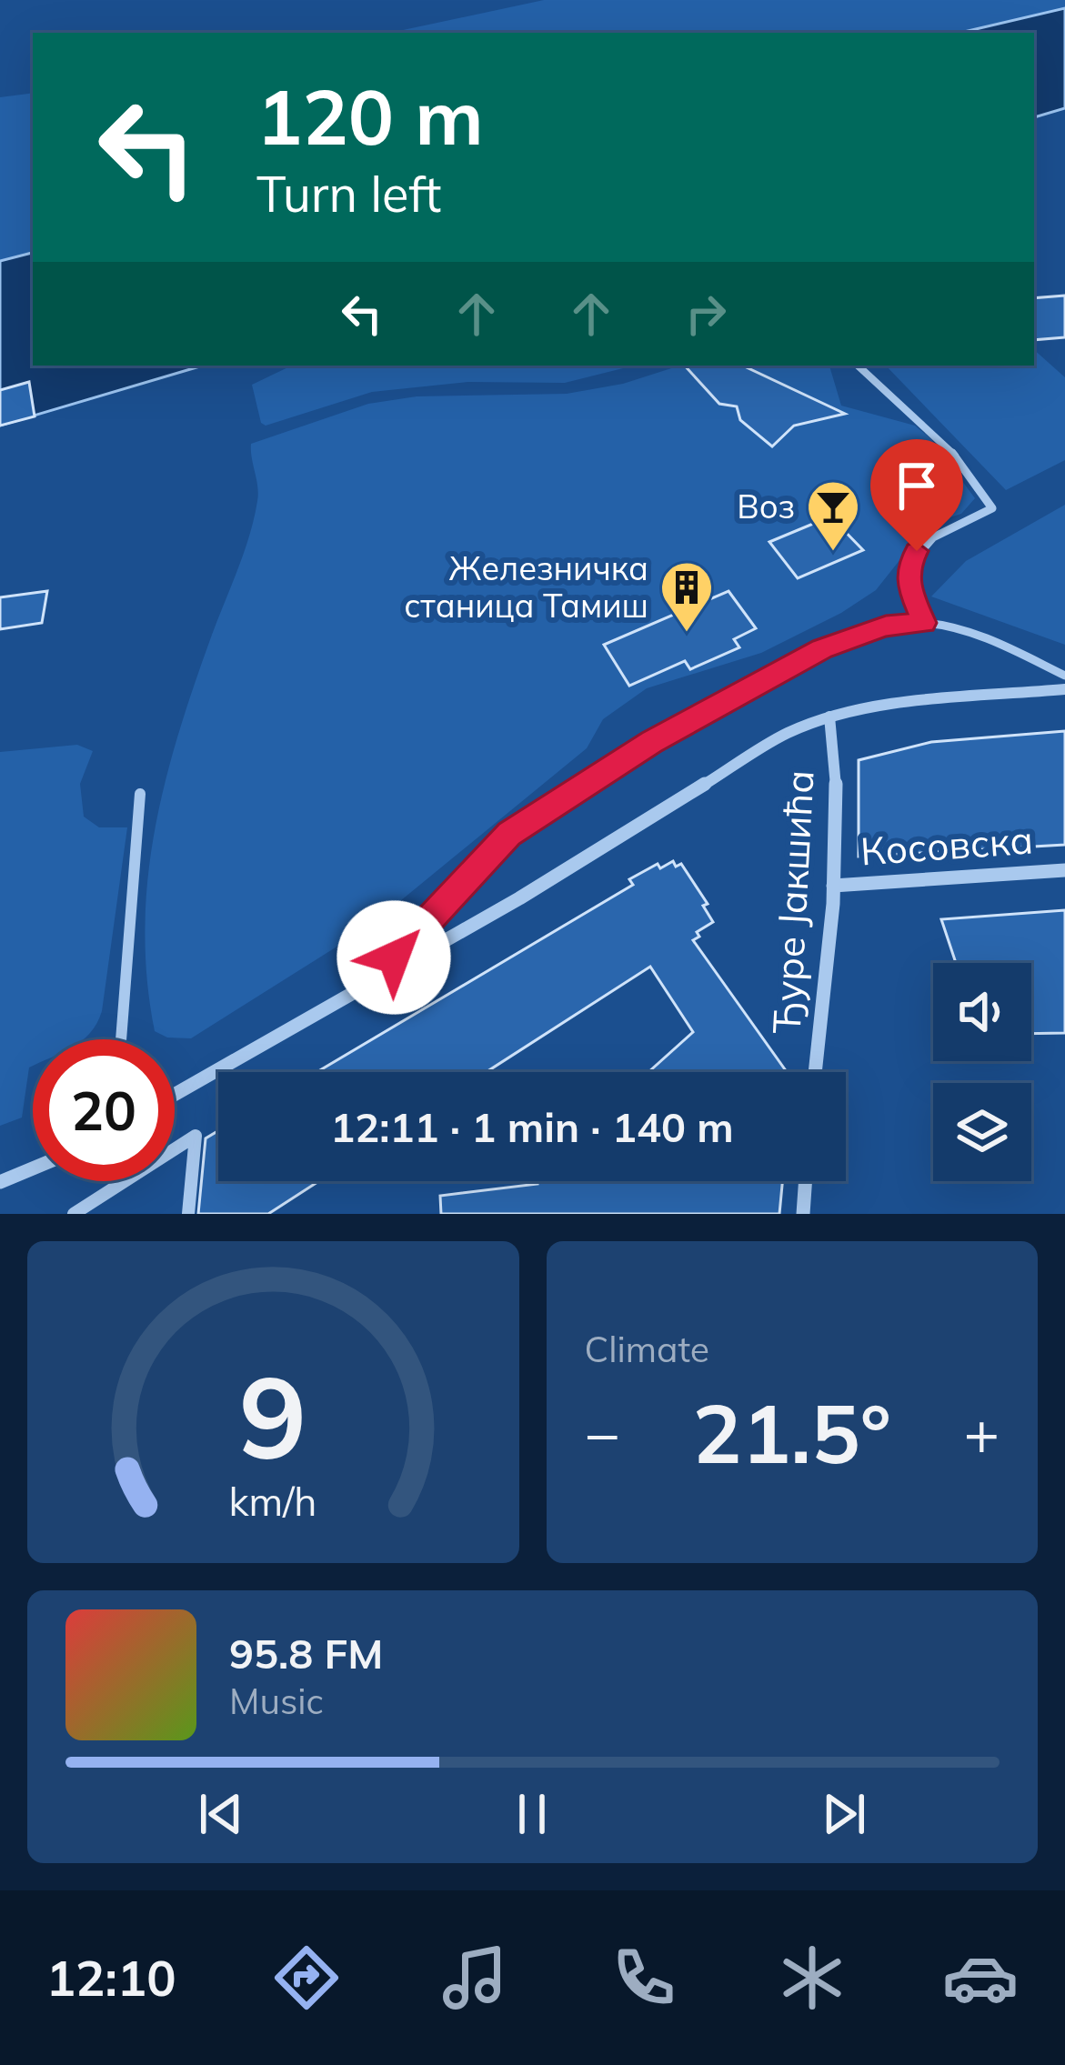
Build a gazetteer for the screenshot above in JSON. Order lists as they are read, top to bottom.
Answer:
{
  "streets": {
    "street": ["Косовска", "Ђуре Јакшића"]
  },
  "crossings": [
    ["Косовска", "Ђуре Јакшића"]
  ],
  "places": {
    "bar": ["Воз"],
    "building": ["Железничка станица Тамиш"]
  },
  "page": {
    "turn": ["120 m", "Turn left"],
    "limit": "20",
    "trip": "12:11 · 1 min · 140 m",
    "tile": "Climate",
    "heat": ["−", "21.5°", "+"],
    "song": ["95.8 FM", "Music"],
    "tabs": "12:10",
    "gauge": ["9", "km/h"]
  }
}
